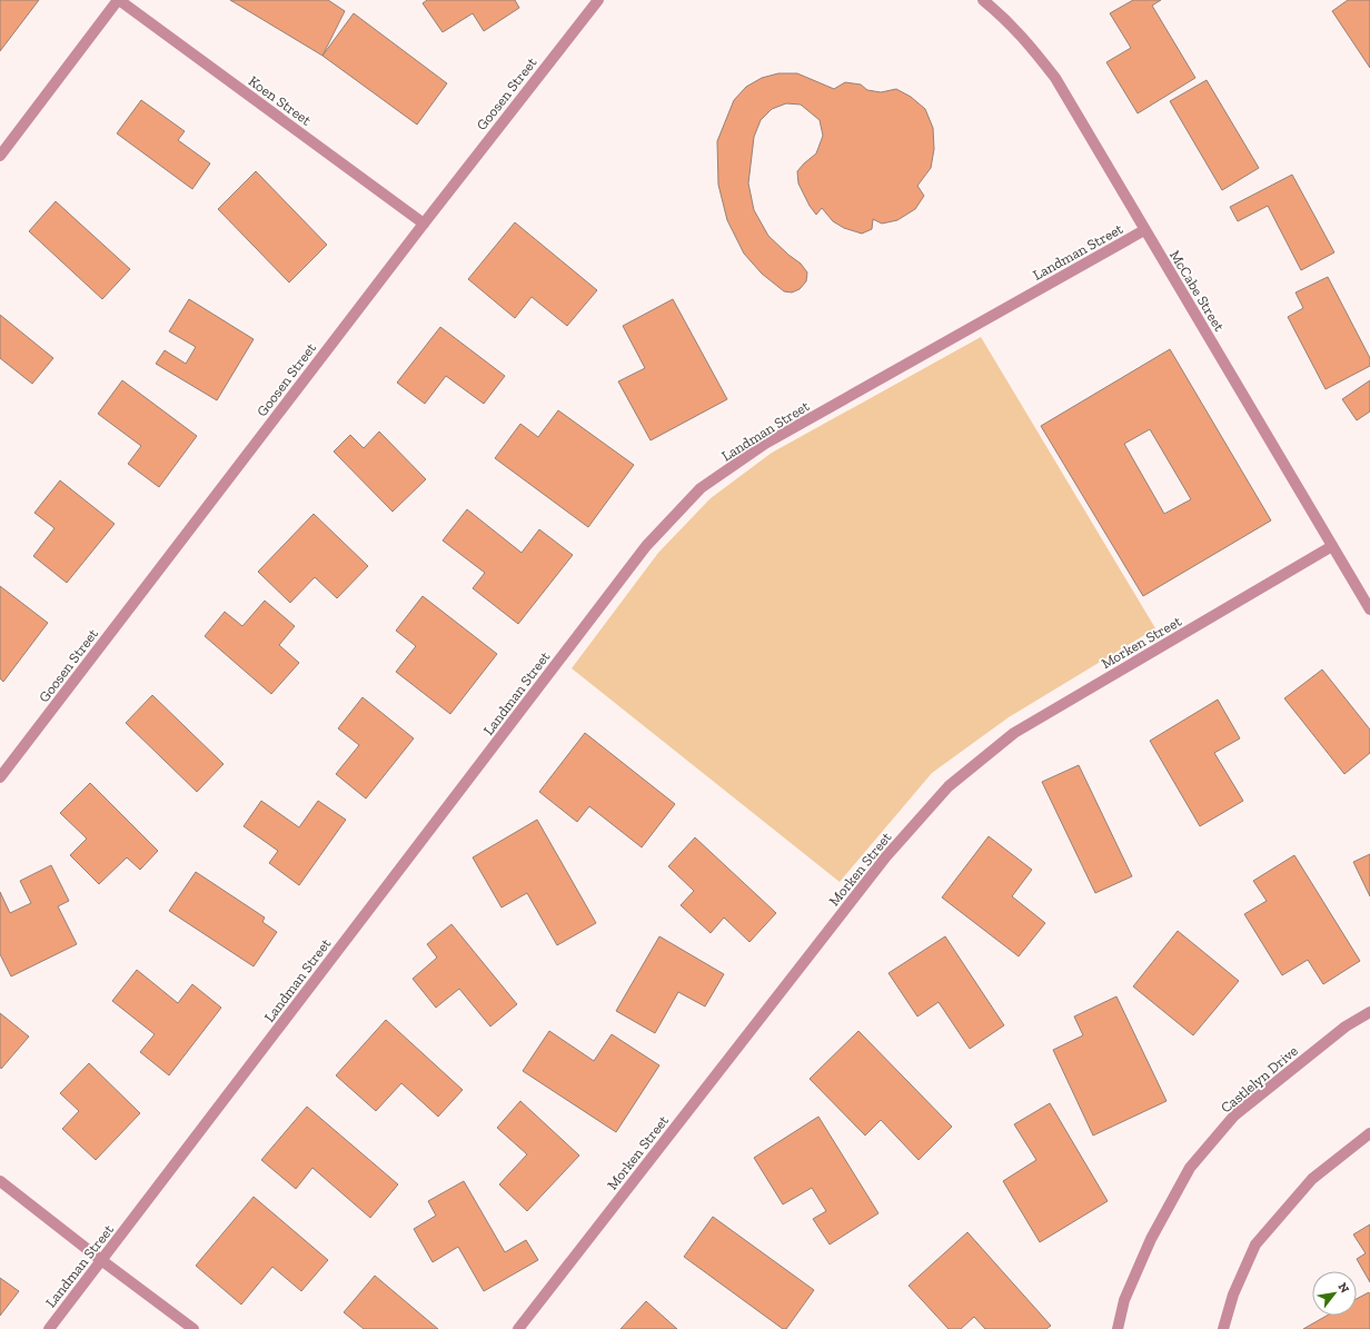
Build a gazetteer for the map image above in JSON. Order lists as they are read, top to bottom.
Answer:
{
  "streets": {
    "street": [
      "Goosen Street",
      "Koen Street",
      "Landman Street",
      "McCabe Street",
      "Morken Street",
      "Castlelyn Drive"
    ]
  },
  "crossings": [
    ["Goosen Street", "Koen Street"],
    ["Landman Street", "McCabe Street"],
    ["McCabe Street", "Morken Street"]
  ],
  "north": "top right"
}
